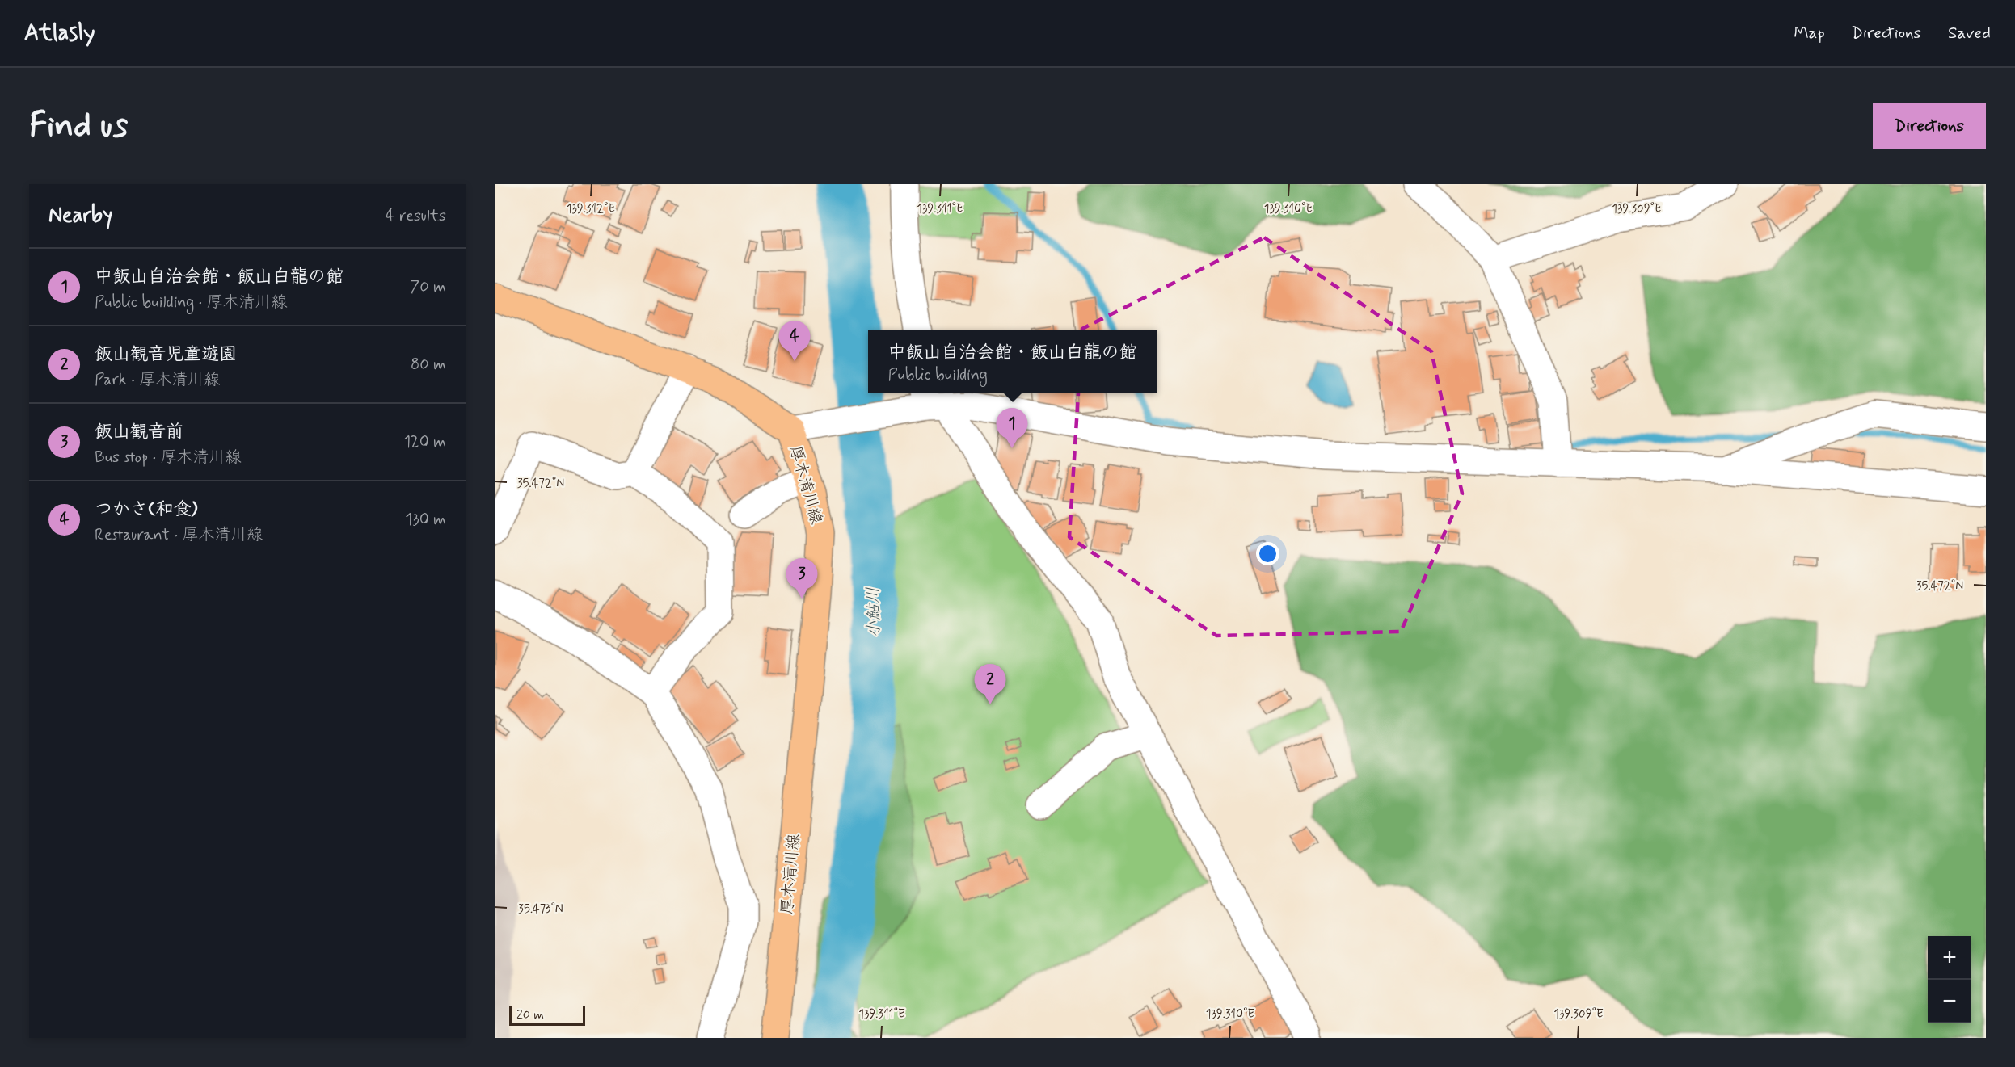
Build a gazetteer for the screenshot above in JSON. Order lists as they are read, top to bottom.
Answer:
{
  "streets": {
    "main road": ["厚木清川線"]
  },
  "water": ["小鮎川"],
  "scale_bar": "20 m",
  "page": {
    "header": "Atlasly",
    "nav": ["Map", "Directions", "Saved"],
    "buttons": "Directions",
    "title": "Find us",
    "heading": ["Nearby", "4 results"],
    "list": [
      {
        "mark": "1",
        "name": "中飯山自治会館・飯山白龍の館",
        "note": "Public building · 厚木清川線",
        "value": "70 m"
      },
      {
        "mark": "2",
        "name": "飯山観音児童遊園",
        "note": "Park · 厚木清川線",
        "value": "80 m"
      },
      {
        "mark": "3",
        "name": "飯山観音前",
        "note": "Bus stop · 厚木清川線",
        "value": "120 m"
      },
      {
        "mark": "4",
        "name": "つかさ(和食)",
        "note": "Restaurant · 厚木清川線",
        "value": "130 m"
      }
    ],
    "pins": [
      "4",
      "1",
      "3",
      "2"
    ],
    "popup": ["中飯山自治会館・飯山白龍の館", "Public building"],
    "map_buttons": ["+", "−"],
    "scale": "20 m"
  },
  "coordinates": [
    "139.312°E",
    "139.311°E",
    "139.310°E",
    "139.309°E",
    "35.472°N",
    "35.473°N"
  ]
}
